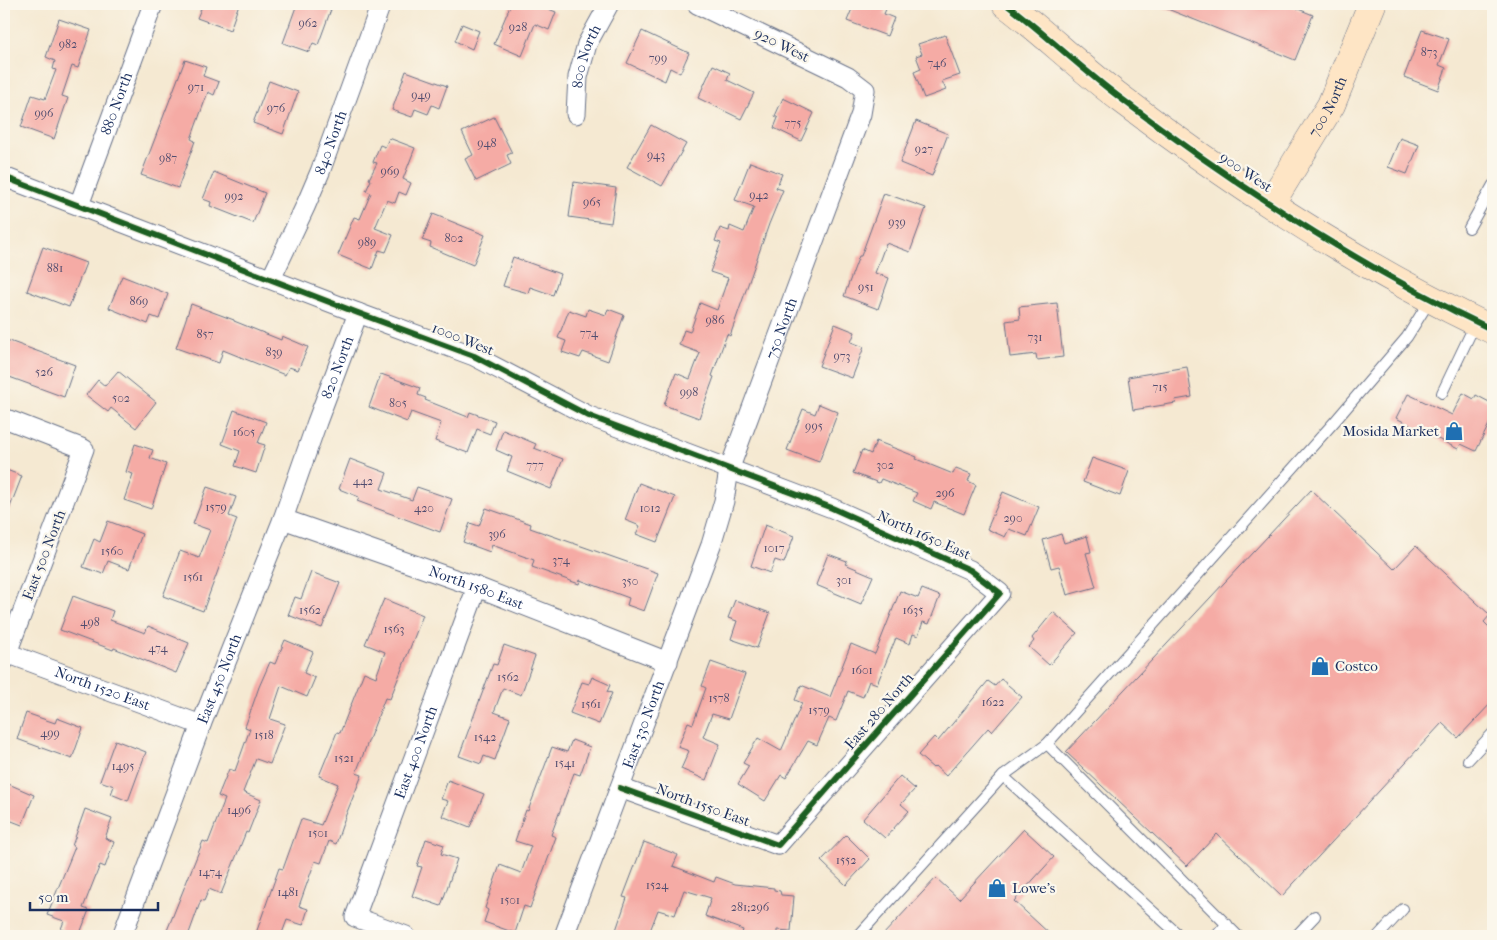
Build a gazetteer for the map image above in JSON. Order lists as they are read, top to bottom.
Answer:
{
  "streets": {
    "street": [
      "920 West",
      "800 North",
      "880 North",
      "700 North",
      "840 North",
      "900 West",
      "750 North",
      "1000 West",
      "820 North",
      "North 1650 East",
      "East 500 North",
      "North 1580 East",
      "East 450 North",
      "North 1520 East",
      "East 280 North",
      "East 330 North",
      "East 400 North",
      "North 1550 East"
    ]
  },
  "crossings": [
    ["920 West", "750 North"],
    ["880 North", "1000 West"],
    ["700 North", "900 West"],
    ["840 North", "1000 West"],
    ["750 North", "1000 West"],
    ["750 North", "East 330 North"],
    ["1000 West", "820 North"],
    ["1000 West", "North 1650 East"],
    ["820 North", "East 450 North"],
    ["North 1650 East", "East 280 North"],
    ["East 500 North", "North 1520 East"],
    ["North 1580 East", "East 450 North"],
    ["North 1580 East", "East 330 North"],
    ["North 1580 East", "East 400 North"],
    ["East 450 North", "North 1520 East"],
    ["East 280 North", "North 1550 East"],
    ["East 330 North", "North 1550 East"]
  ],
  "places": {
    "shop": ["Mosida Market", "Costco", "Lowe's"]
  },
  "house_numbers": [
    "962",
    "928",
    "982",
    "873",
    "799",
    "746",
    "971",
    "949",
    "976",
    "996",
    "775",
    "948",
    "927",
    "943",
    "987",
    "969",
    "942",
    "992",
    "965",
    "939",
    "802",
    "989",
    "881",
    "951",
    "869",
    "986",
    "774",
    "857",
    "731",
    "839",
    "973",
    "526",
    "715",
    "998",
    "502",
    "805",
    "995",
    "1605",
    "777",
    "302",
    "442",
    "296",
    "1579",
    "420",
    "1012",
    "290",
    "396",
    "1017",
    "1560",
    "374",
    "1561",
    "301",
    "350",
    "1562",
    "1635",
    "498",
    "1563",
    "474",
    "1601",
    "1562",
    "1578",
    "1622",
    "1561",
    "1579",
    "499",
    "1518",
    "1542",
    "1521",
    "1541",
    "1495",
    "1496",
    "1501",
    "1552",
    "1474",
    "1524",
    "1481",
    "1501",
    "281;296"
  ],
  "scale_bar": "50 m"
}
